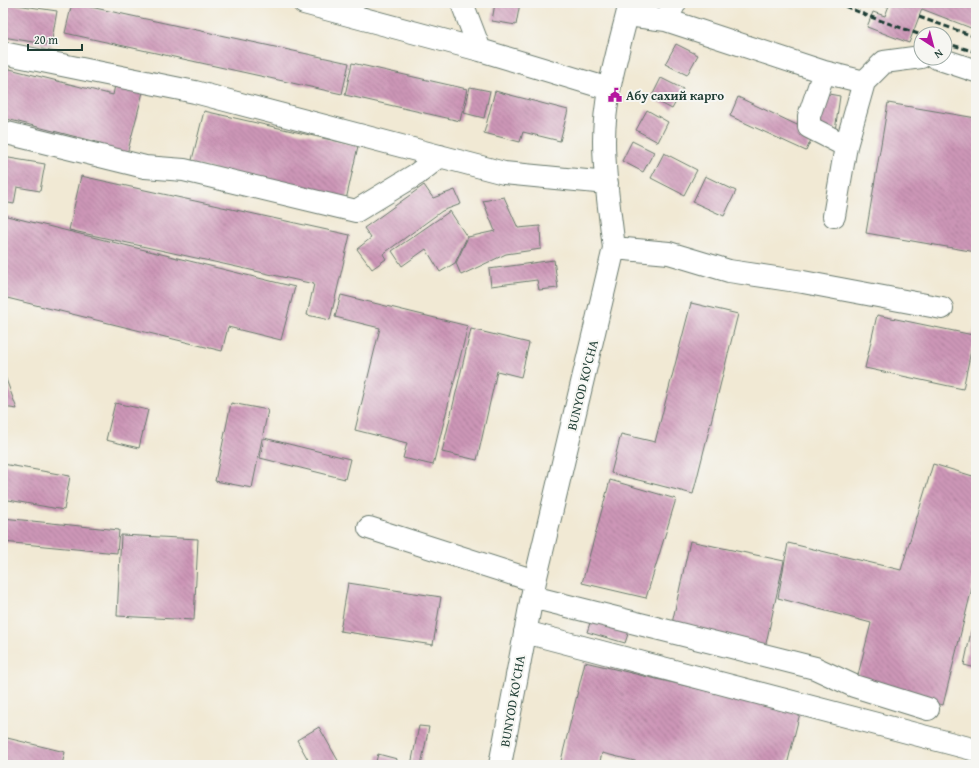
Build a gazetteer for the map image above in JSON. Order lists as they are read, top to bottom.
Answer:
{
  "streets": {
    "street": ["BUNYOD KO'CHA"]
  },
  "places": {
    "public building": ["Абу сахий карго"]
  },
  "scale_bar": "20 m",
  "north": "bottom right"
}
